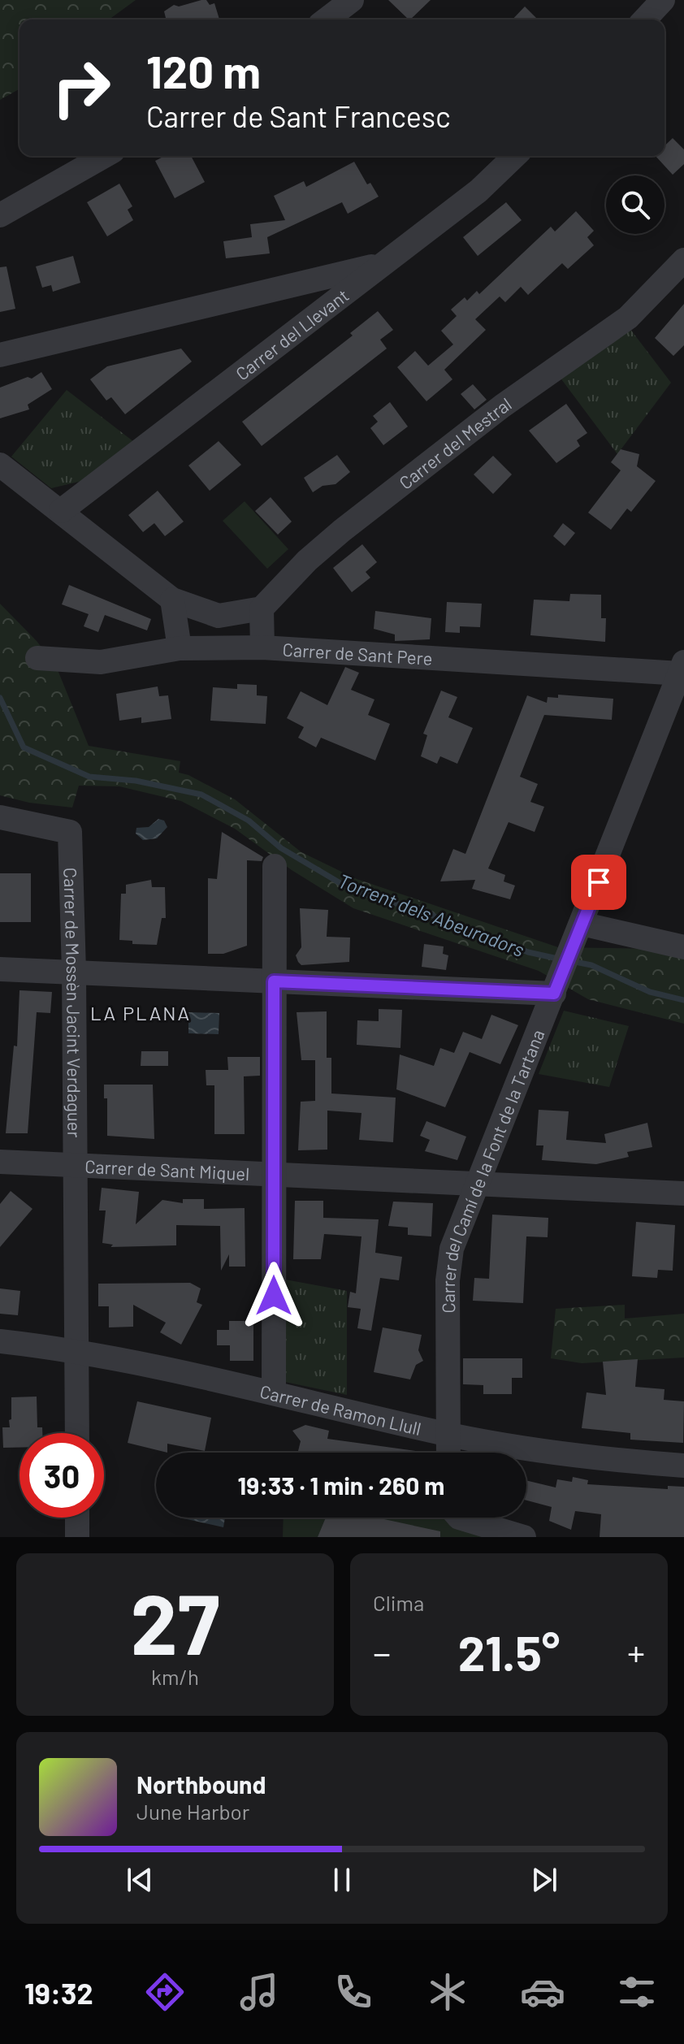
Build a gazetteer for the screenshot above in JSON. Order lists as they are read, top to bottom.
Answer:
{
  "streets": {
    "street": [
      "Carrer del Llevant",
      "Carrer del Mestral",
      "Carrer de Sant Pere",
      "Carrer de Mossèn Jacint Verdaguer",
      "Carrer de Sant Miquel",
      "Carrer del Camí de la Font de la Tartana",
      "Carrer de Ramon Llull"
    ]
  },
  "crossings": [
    ["Carrer de Sant Pere", "Carrer del Camí de la Font de la Tartana"],
    ["Carrer de Mossèn Jacint Verdaguer", "Carrer de Sant Miquel"],
    ["Carrer de Mossèn Jacint Verdaguer", "Carrer de Ramon Llull"],
    ["Carrer de Sant Miquel", "Carrer del Camí de la Font de la Tartana"],
    ["Carrer del Camí de la Font de la Tartana", "Carrer de Ramon Llull"]
  ],
  "districts": ["LA PLANA"],
  "water": ["Torrent dels Abeuradors"],
  "page": {
    "turn": ["120 m", "Carrer de Sant Francesc"],
    "limit": "30",
    "trip": "19:33 · 1 min · 260 m",
    "tile": [
      ["27", "km/h"],
      "Clima"
    ],
    "heat": ["−", "21.5°", "+"],
    "song": ["Northbound", "June Harbor"],
    "tabs": "19:32"
  }
}
